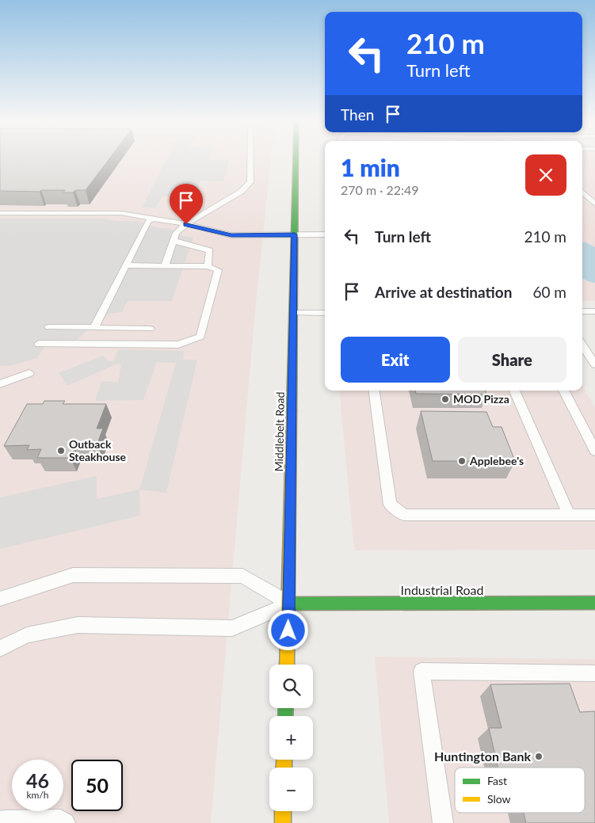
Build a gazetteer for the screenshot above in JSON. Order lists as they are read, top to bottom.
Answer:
{
  "streets": {
    "main road": ["Middlebelt Road", "Industrial Road"]
  },
  "crossings": [
    ["Middlebelt Road", "Industrial Road"]
  ],
  "places": [
    "MOD Pizza",
    "Outback Steakhouse",
    "Applebee's",
    "Huntington Bank"
  ],
  "legend": ["Fast", "Slow"],
  "page": {
    "turn": ["210 m", "Turn left"],
    "then": "Then",
    "heading": ["1 min", "270 m · 22:49"],
    "list": [
      {
        "name": "Turn left",
        "value": "210 m"
      },
      {
        "name": "Arrive at destination",
        "value": "60 m"
      }
    ],
    "buttons": ["Exit", "Share"],
    "map_buttons": ["+", "−"],
    "speed": "46 km/h",
    "limit": "50"
  }
}
